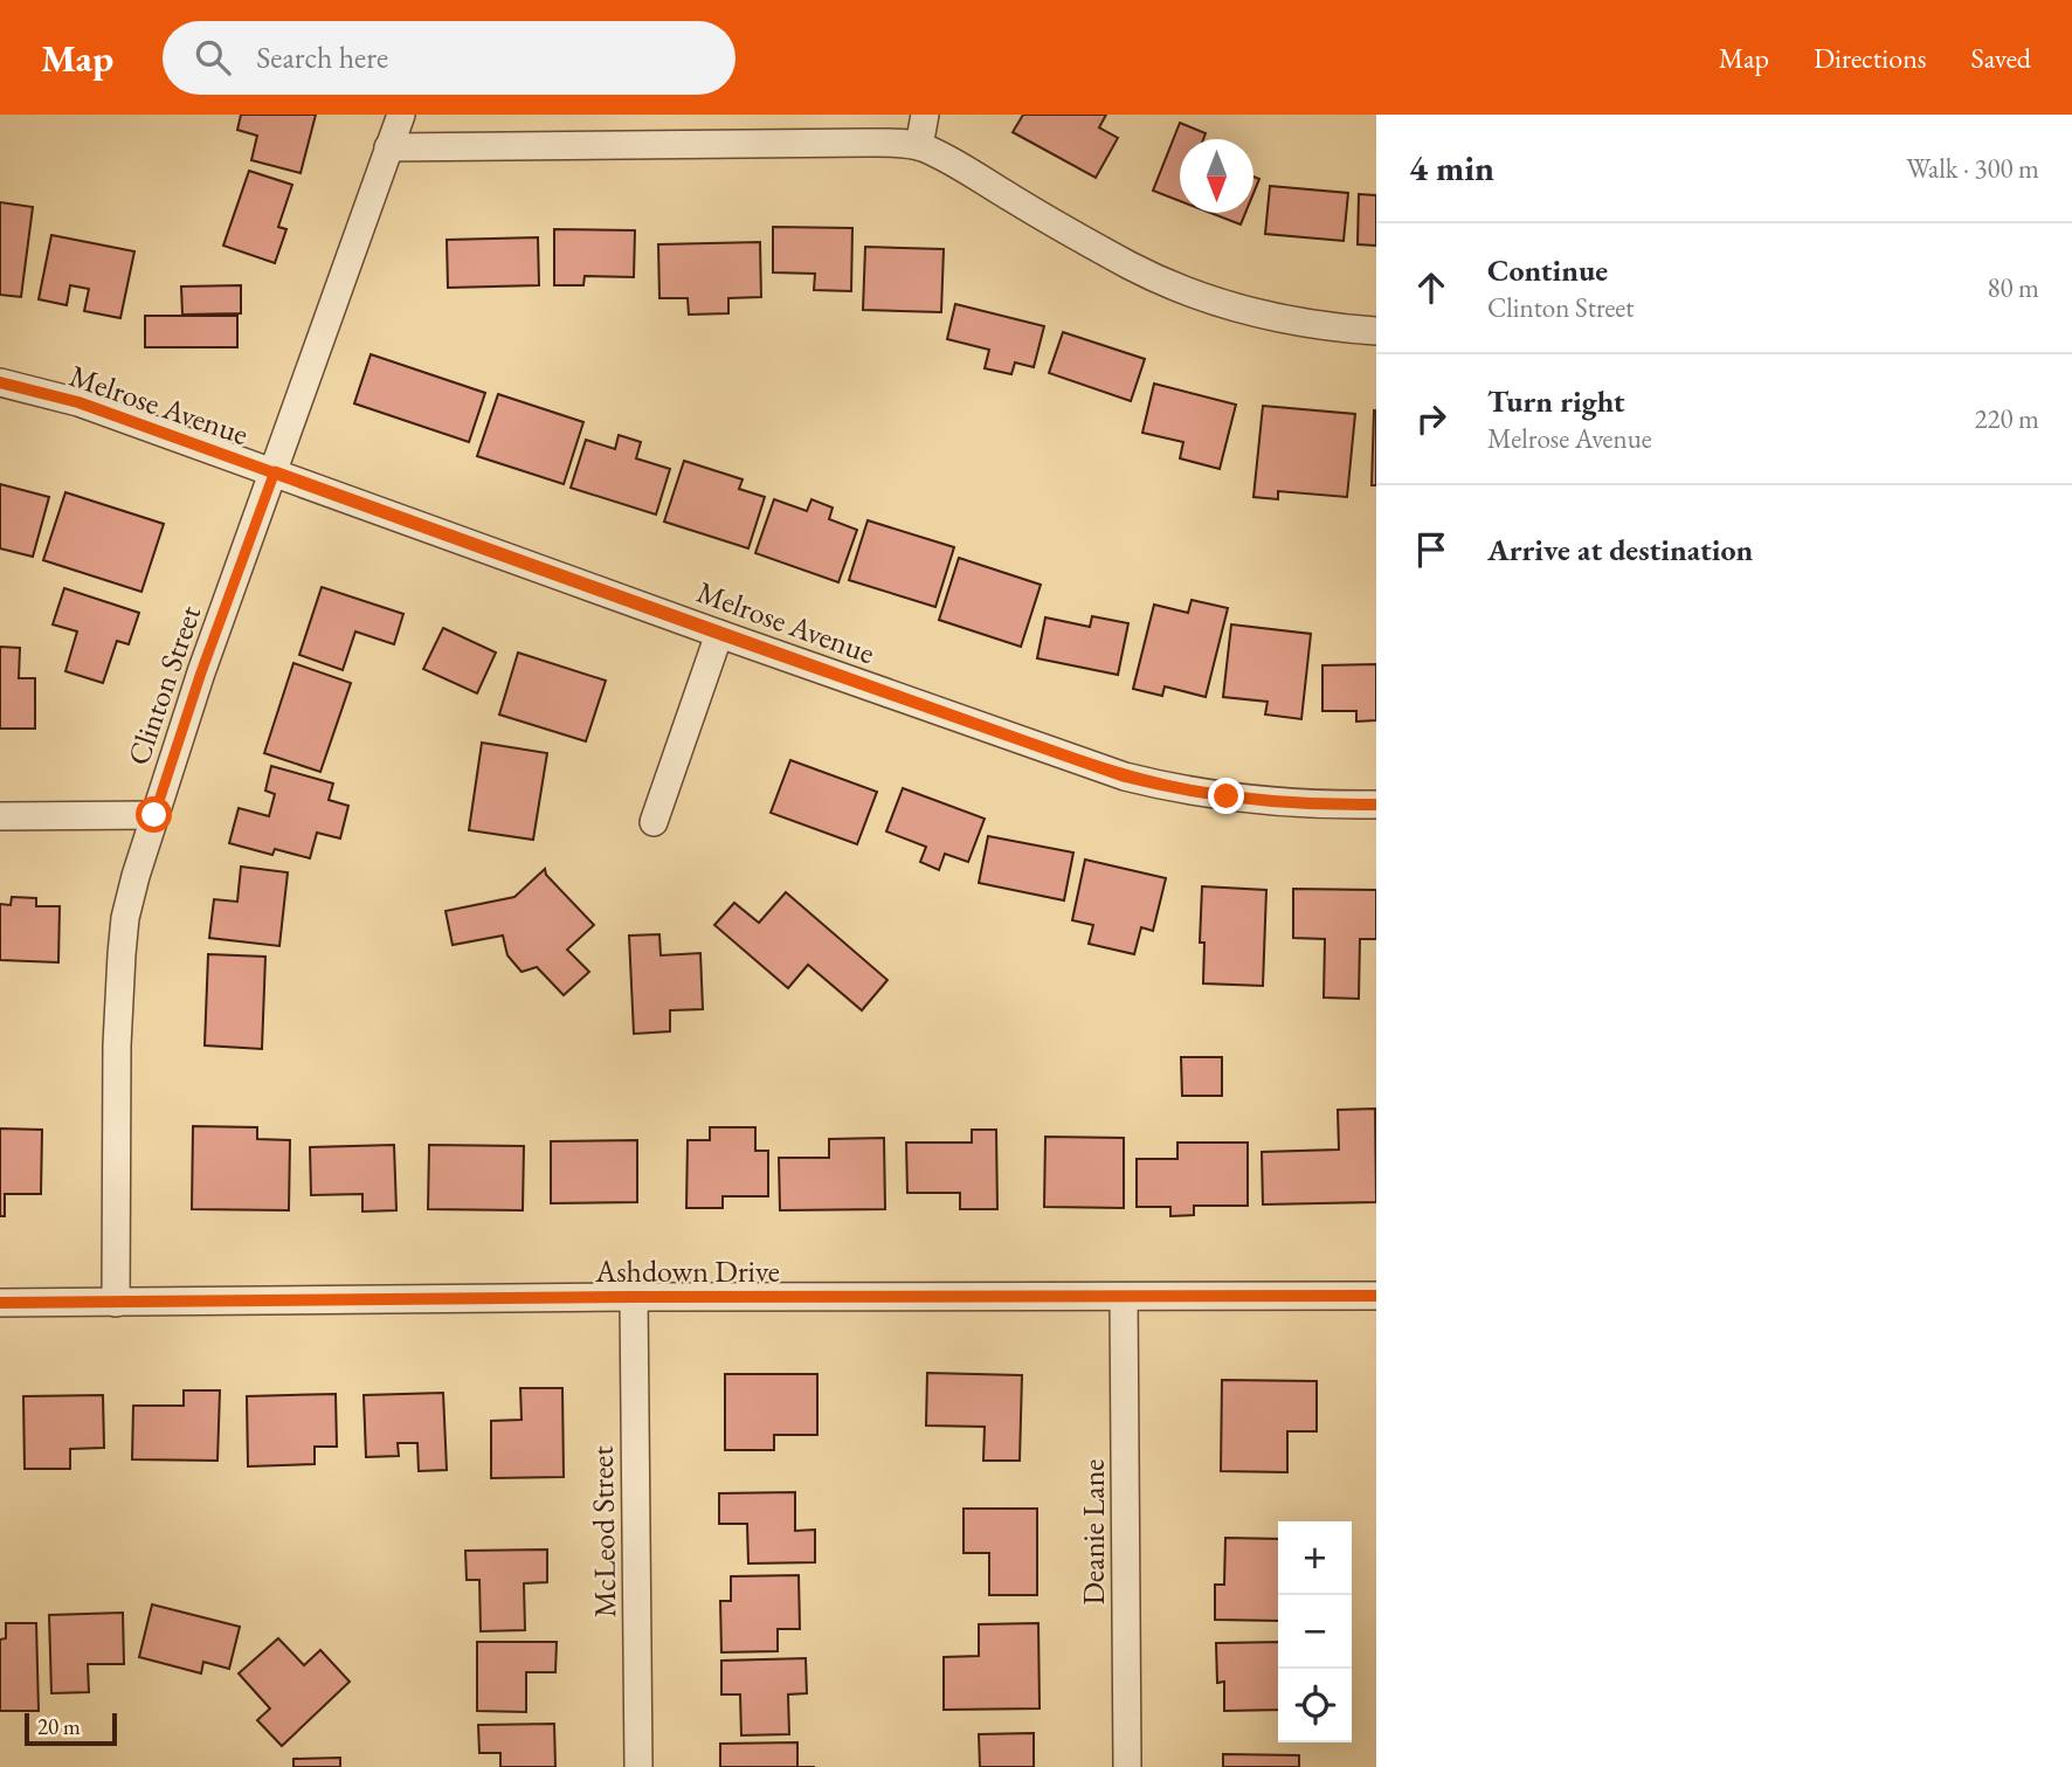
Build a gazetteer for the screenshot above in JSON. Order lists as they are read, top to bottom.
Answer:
{
  "streets": {
    "street": [
      "Melrose Avenue",
      "Clinton Street",
      "Ashdown Drive",
      "McLeod Street",
      "Deanie Lane"
    ]
  },
  "crossings": [
    ["Melrose Avenue", "Clinton Street"],
    ["Clinton Street", "Ashdown Drive"],
    ["Ashdown Drive", "McLeod Street"],
    ["Ashdown Drive", "Deanie Lane"]
  ],
  "scale_bar": "20 m",
  "north": "bottom",
  "page": {
    "header": "Map",
    "search": "Search here",
    "nav": ["Map", "Directions", "Saved"],
    "heading": ["4 min", "Walk · 300 m"],
    "list": [
      ["Continue", "Clinton Street", "80 m"],
      ["Turn right", "Melrose Avenue", "220 m"],
      "Arrive at destination"
    ],
    "map_buttons": ["+", "−"],
    "scale": "20 m"
  }
}
